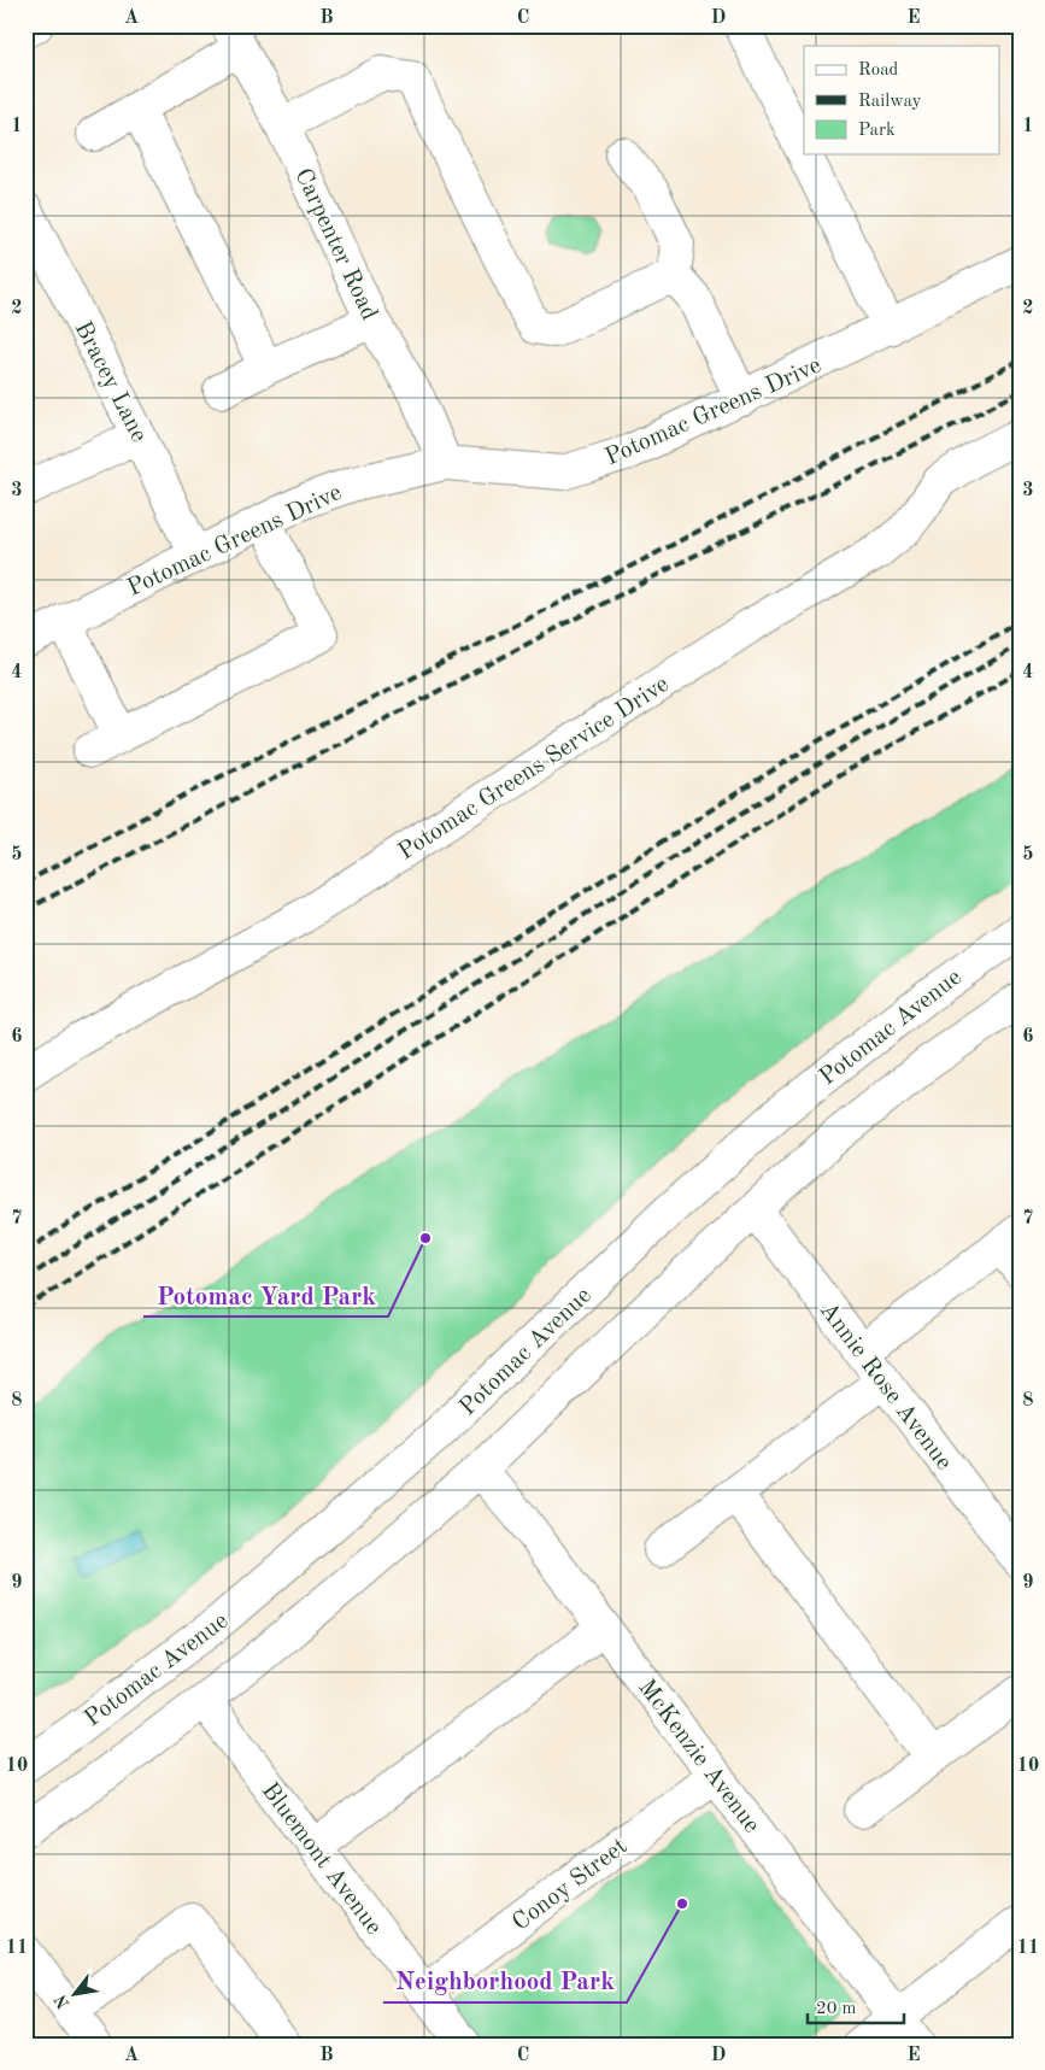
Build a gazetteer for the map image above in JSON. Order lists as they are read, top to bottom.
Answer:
{
  "streets": {
    "street": [
      "Carpenter Road",
      "Bracey Lane",
      "Potomac Greens Drive",
      "Potomac Greens Service Drive",
      "Potomac Avenue",
      "Annie Rose Avenue",
      "McKenzie Avenue",
      "Bluemont Avenue",
      "Conoy Street"
    ]
  },
  "crossings": [
    ["Carpenter Road", "Potomac Greens Drive"],
    ["Bracey Lane", "Potomac Greens Drive"],
    ["McKenzie Avenue", "Conoy Street"],
    ["Bluemont Avenue", "Conoy Street"]
  ],
  "places": ["Potomac Yard Park", "Neighborhood Park"],
  "legend": ["Road", "Railway", "Park"],
  "scale_bar": "20 m",
  "north": "bottom left",
  "grid": {
    "columns": [
      "A",
      "B",
      "C",
      "D",
      "E"
    ],
    "rows": [
      "1",
      "2",
      "3",
      "4",
      "5",
      "6",
      "7",
      "8",
      "9",
      "10",
      "11"
    ]
  }
}
